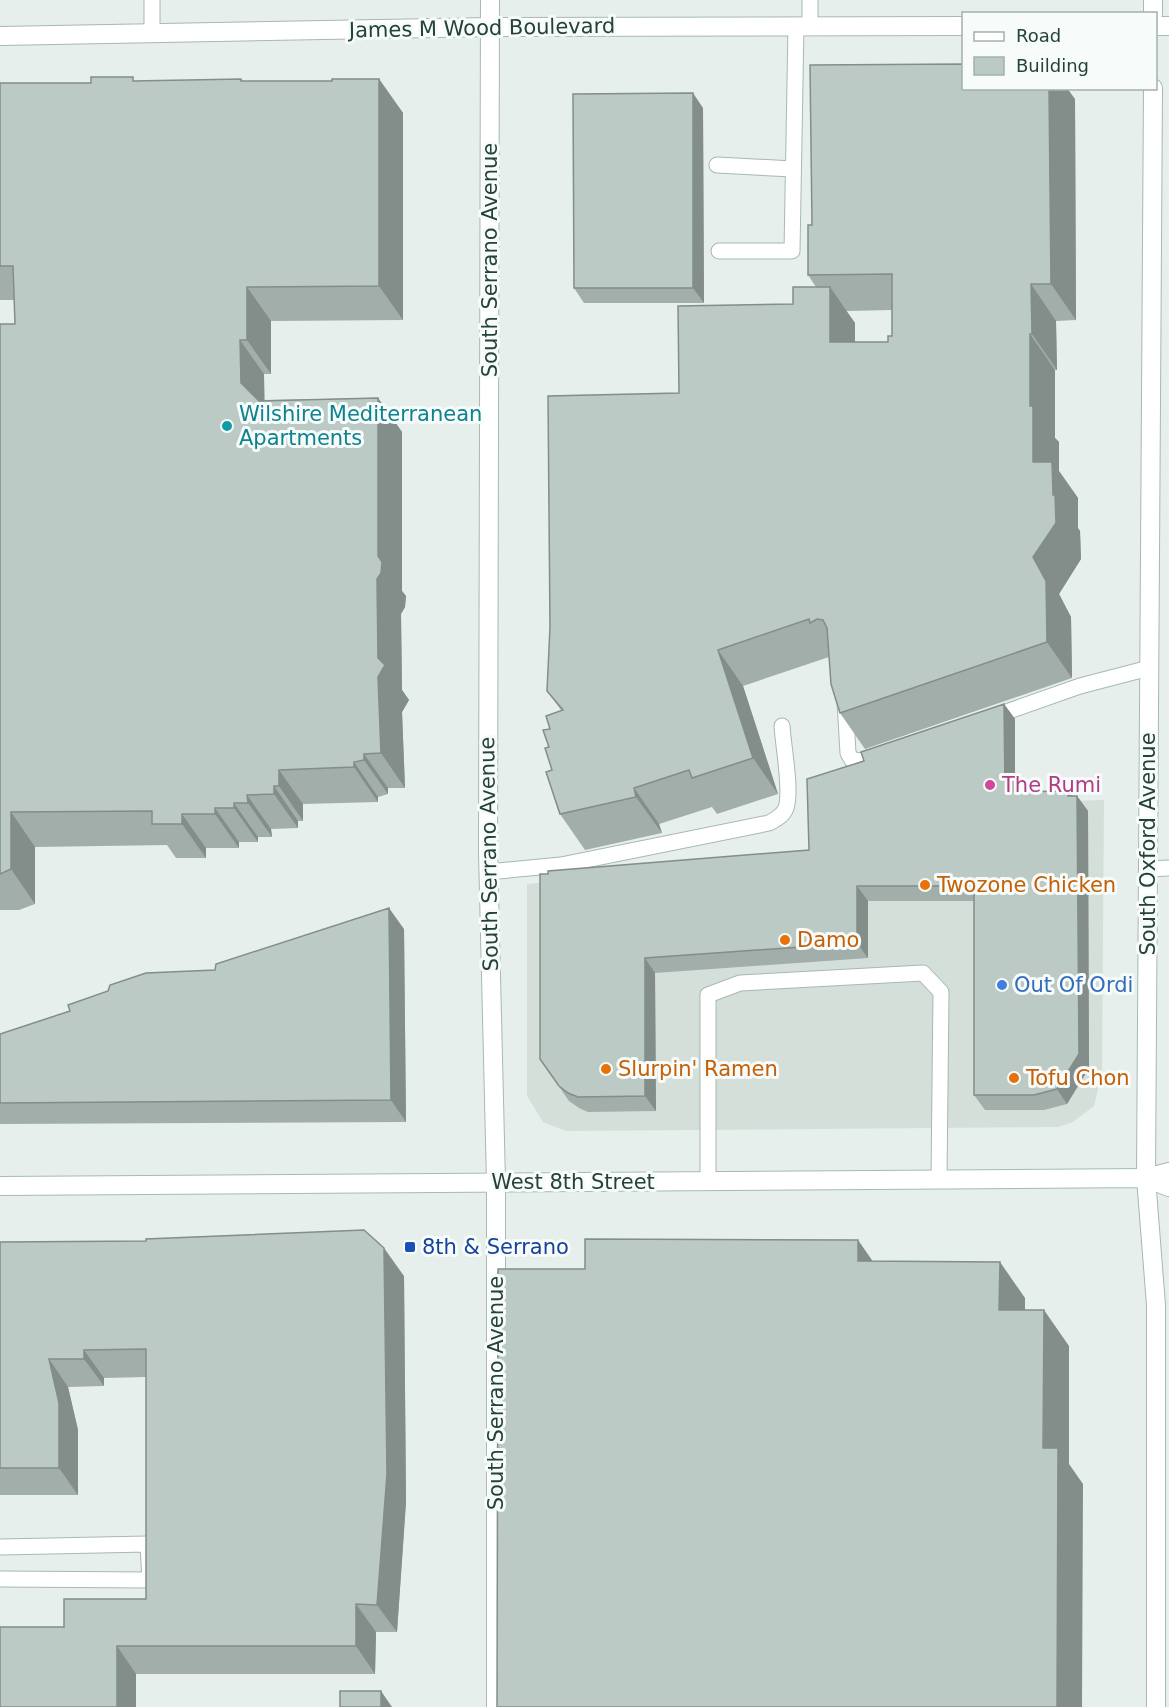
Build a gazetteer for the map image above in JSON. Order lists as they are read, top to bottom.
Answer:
{
  "streets": {
    "street": [
      "James M Wood Boulevard",
      "South Serrano Avenue",
      "South Oxford Avenue",
      "West 8th Street"
    ]
  },
  "crossings": [
    ["James M Wood Boulevard", "South Serrano Avenue"],
    ["South Serrano Avenue", "West 8th Street"],
    ["South Oxford Avenue", "West 8th Street"]
  ],
  "places": {
    "other": [
      "Wilshire Mediterranean Apartments",
      "The Rumi",
      "Twozone Chicken",
      "Damo",
      "Out Of Ordi",
      "Slurpin' Ramen",
      "Tofu Chon"
    ],
    "transit": ["8th & Serrano"]
  },
  "legend": ["Road", "Building"]
}
